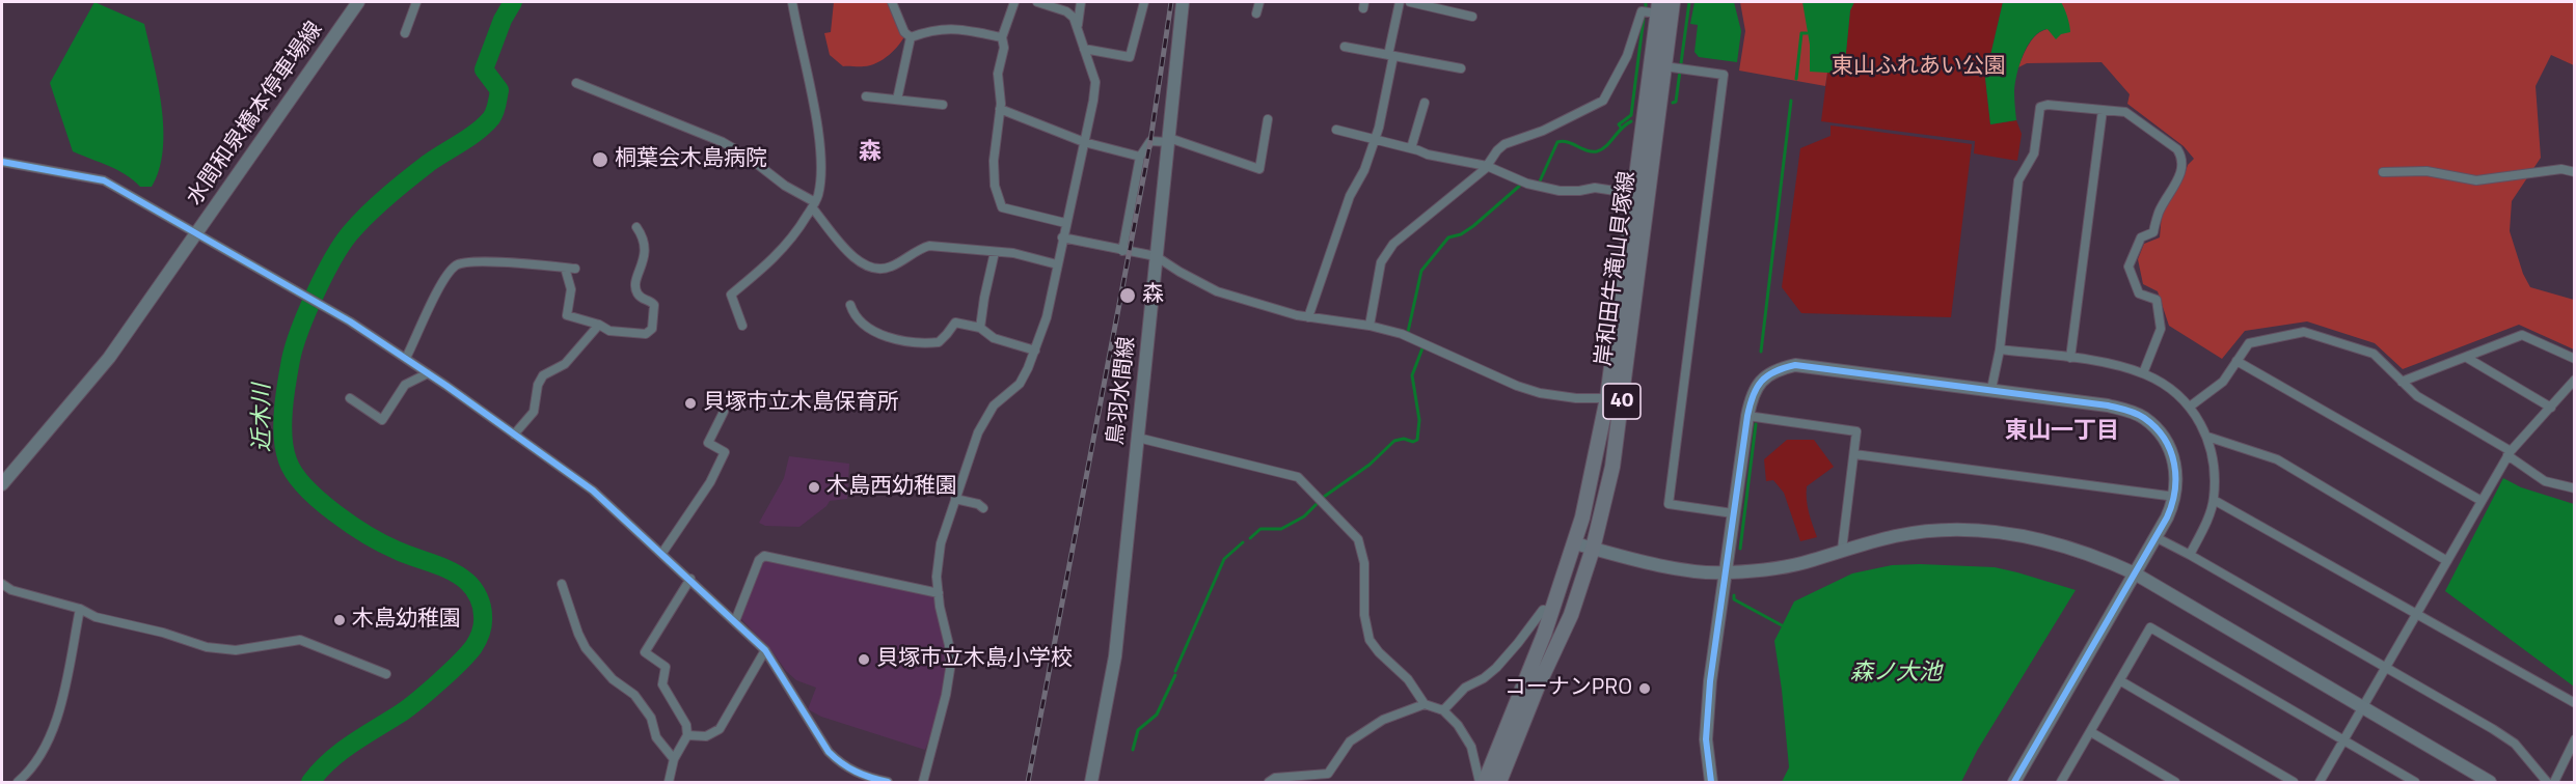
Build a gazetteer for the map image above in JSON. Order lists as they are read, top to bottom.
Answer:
{
  "streets": {
    "main road": ["岸和田牛滝山貝塚線", "40"],
    "street": ["水間和泉橋本停車場線", "鳥羽水間線"]
  },
  "districts": ["森", "東山一丁目"],
  "water": ["近木川", "森ノ大池"],
  "parks": ["東山ふれあい公園"],
  "places": [
    "桐葉会木島病院",
    "森",
    "貝塚市立木島保育所",
    "木島西幼稚園",
    "木島幼稚園",
    "貝塚市立木島小学校",
    "コーナンPRO"
  ]
}
